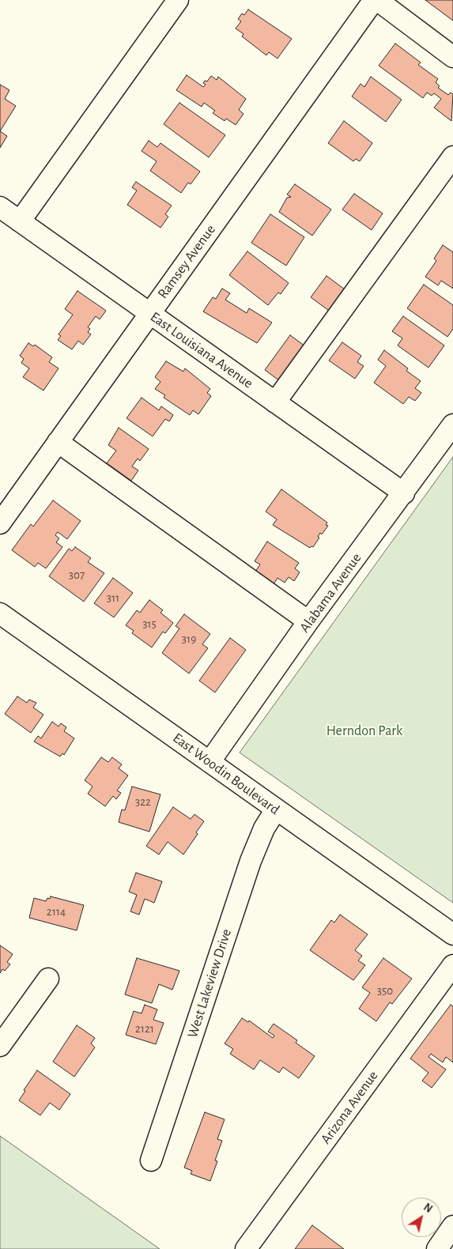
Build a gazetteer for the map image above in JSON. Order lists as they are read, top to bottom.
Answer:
{
  "streets": {
    "street": [
      "Ramsey Avenue",
      "East Louisiana Avenue",
      "Alabama Avenue",
      "East Woodin Boulevard",
      "West Lakeview Drive",
      "Arizona Avenue"
    ]
  },
  "crossings": [
    ["Ramsey Avenue", "East Louisiana Avenue"],
    ["East Louisiana Avenue", "Alabama Avenue"],
    ["Alabama Avenue", "East Woodin Boulevard"],
    ["East Woodin Boulevard", "West Lakeview Drive"]
  ],
  "parks": ["Herndon Park"],
  "house_numbers": [
    "307",
    "311",
    "315",
    "319",
    "322",
    "2114",
    "350",
    "2121"
  ],
  "north": "top right"
}
